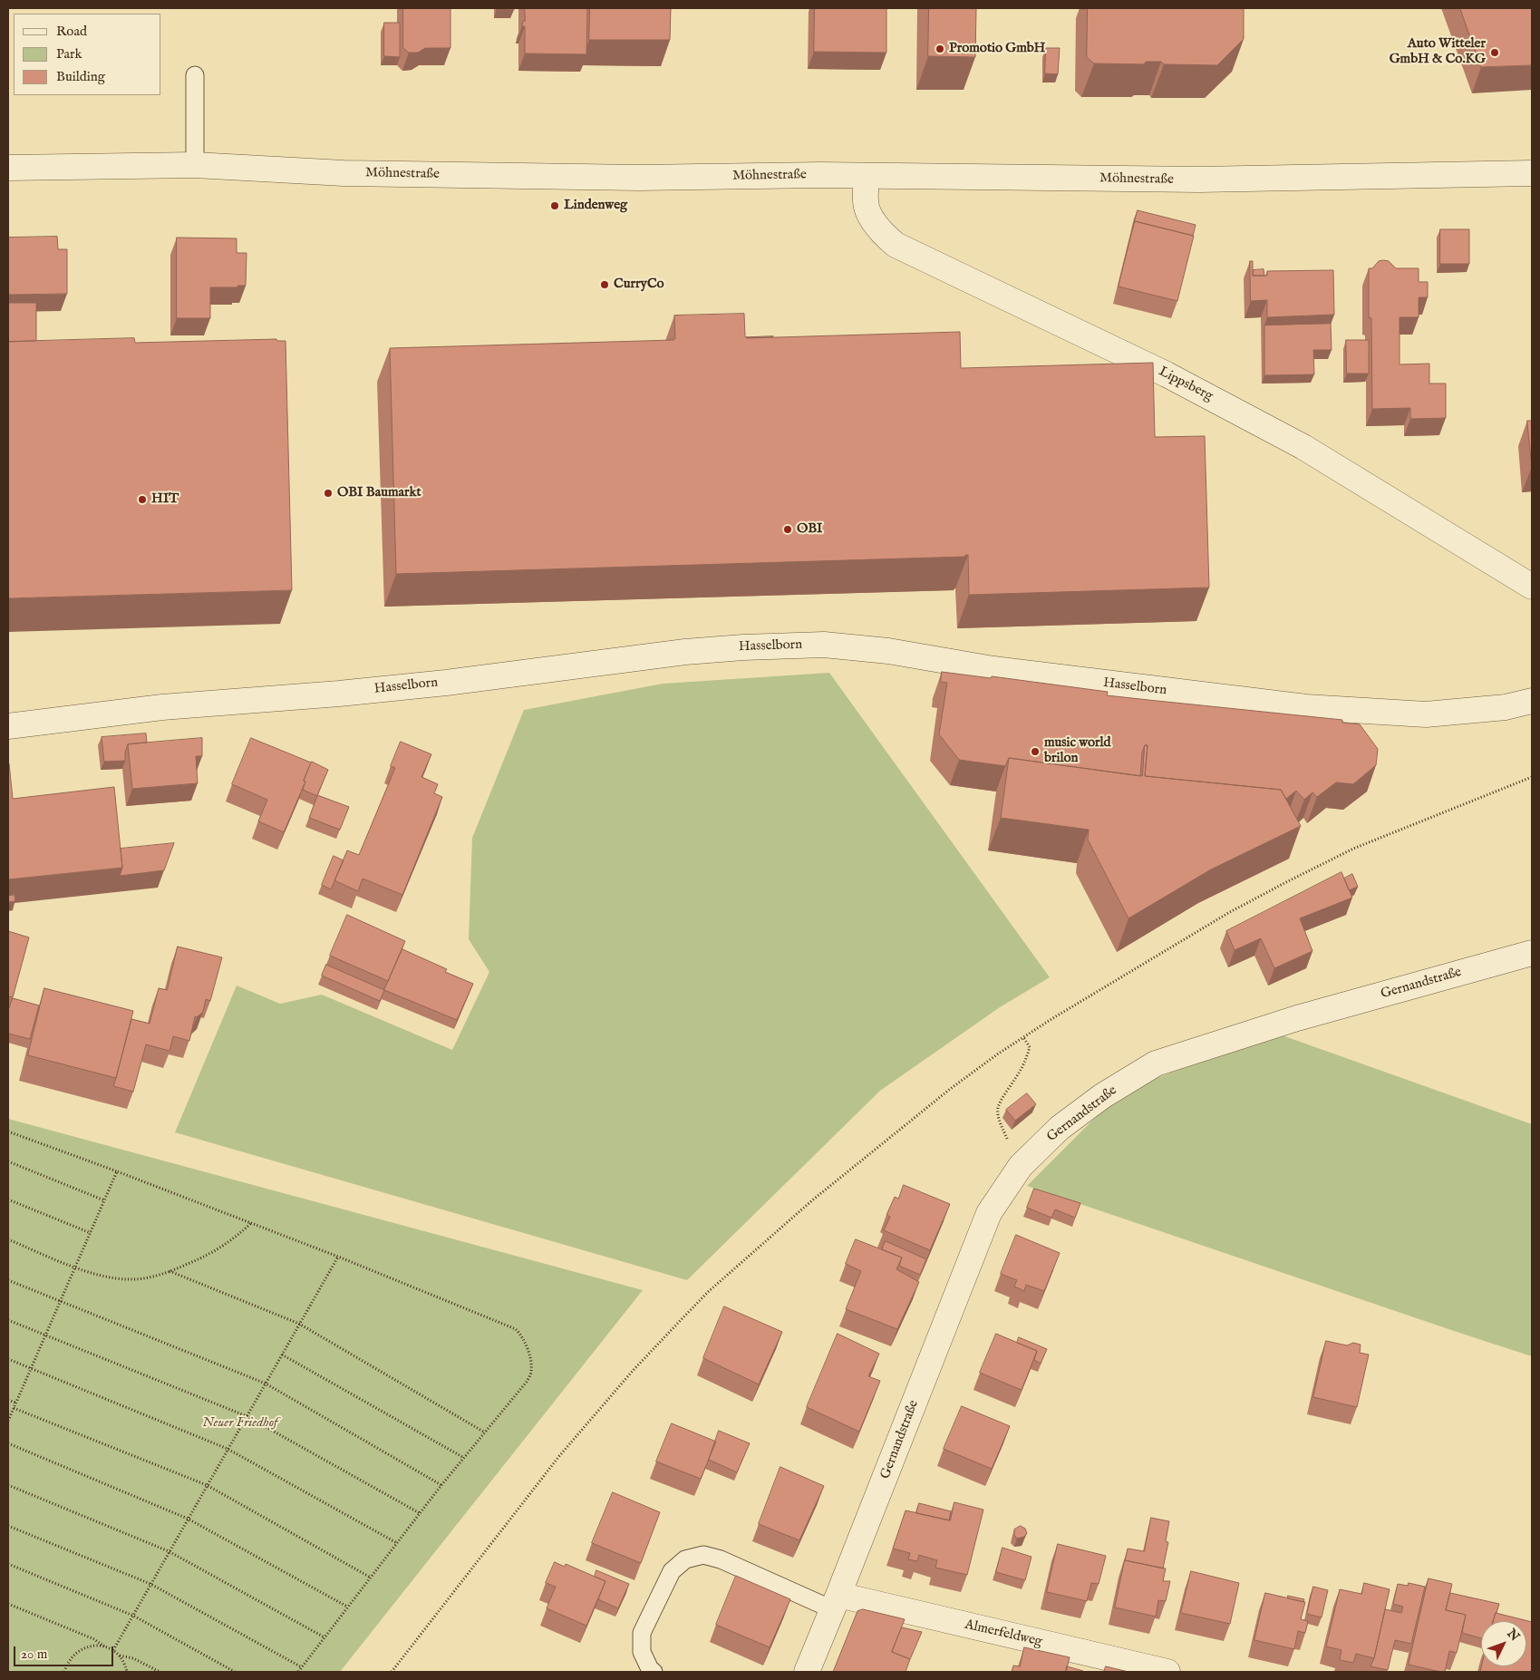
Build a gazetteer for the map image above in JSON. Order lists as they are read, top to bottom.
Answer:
{
  "streets": {
    "street": [
      "Möhnestraße",
      "Lippsberg",
      "Hasselborn",
      "Gernandstraße",
      "Almerfeldweg"
    ]
  },
  "crossings": [
    ["Möhnestraße", "Lippsberg"],
    ["Gernandstraße", "Almerfeldweg"]
  ],
  "parks": ["Neuer Friedhof"],
  "places": [
    "Promotio GmbH",
    "Auto Witteler GmbH & Co.KG",
    "Lindenweg",
    "CurryCo",
    "OBI Baumarkt",
    "HIT",
    "OBI",
    "music world brilon"
  ],
  "legend": ["Road", "Park", "Building"],
  "scale_bar": "20 m",
  "north": "top right"
}
